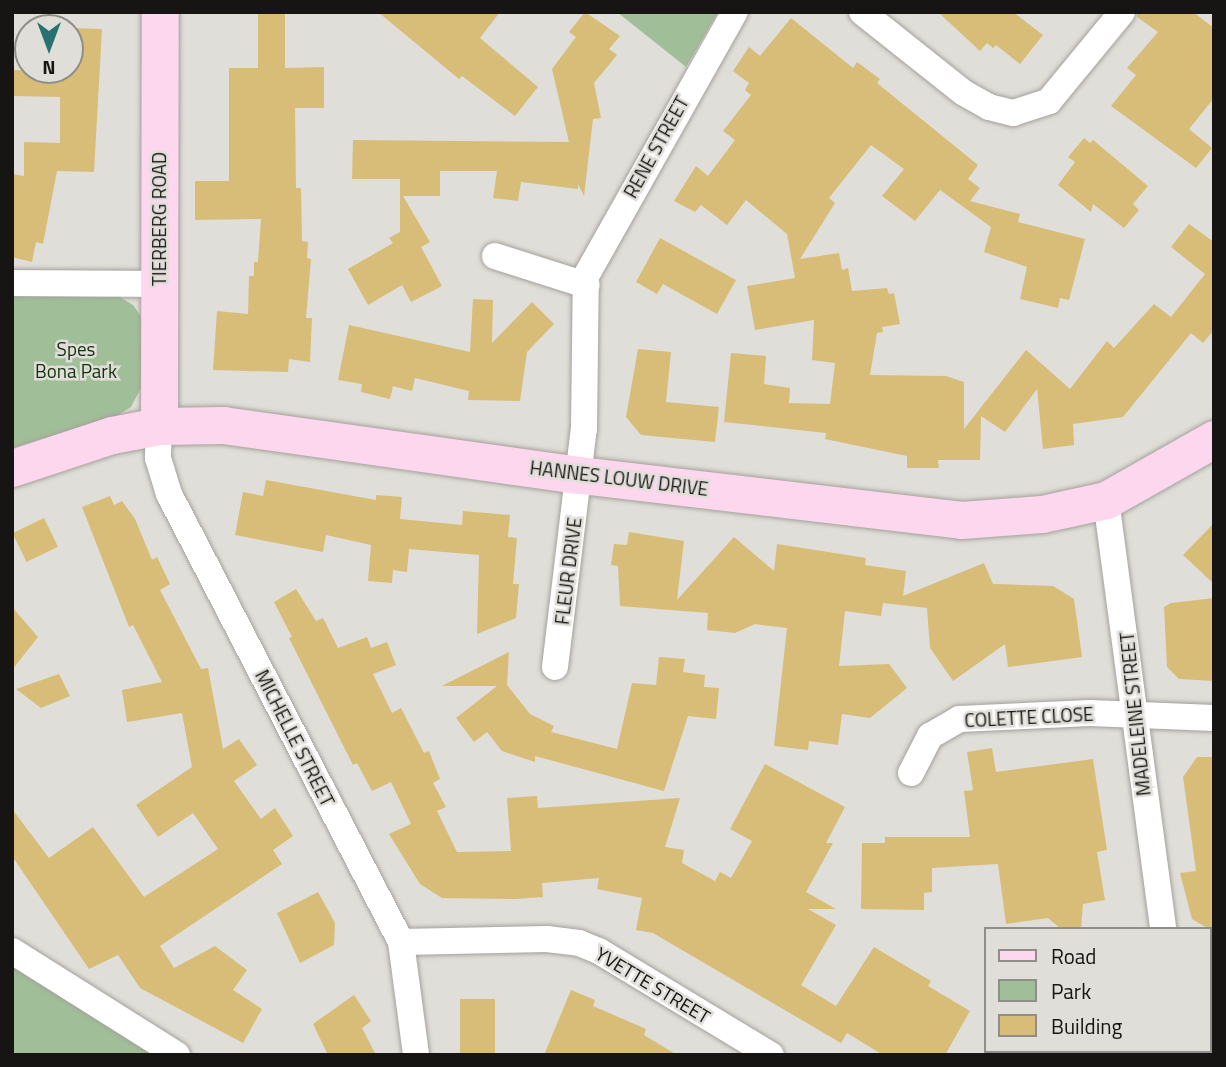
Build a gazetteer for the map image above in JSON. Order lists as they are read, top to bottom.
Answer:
{
  "streets": {
    "street": [
      "RENE STREET",
      "TIERBERG ROAD",
      "HANNES LOUW DRIVE",
      "FLEUR DRIVE",
      "MADELEINE STREET",
      "COLETTE CLOSE",
      "MICHELLE STREET",
      "YVETTE STREET"
    ]
  },
  "crossings": [
    ["RENE STREET", "HANNES LOUW DRIVE"],
    ["RENE STREET", "FLEUR DRIVE"],
    ["TIERBERG ROAD", "HANNES LOUW DRIVE"],
    ["TIERBERG ROAD", "MICHELLE STREET"],
    ["HANNES LOUW DRIVE", "FLEUR DRIVE"],
    ["HANNES LOUW DRIVE", "MADELEINE STREET"],
    ["HANNES LOUW DRIVE", "MICHELLE STREET"],
    ["MADELEINE STREET", "COLETTE CLOSE"],
    ["MICHELLE STREET", "YVETTE STREET"]
  ],
  "parks": ["Spes Bona Park"],
  "legend": ["Road", "Park", "Building"],
  "north": "bottom"
}
